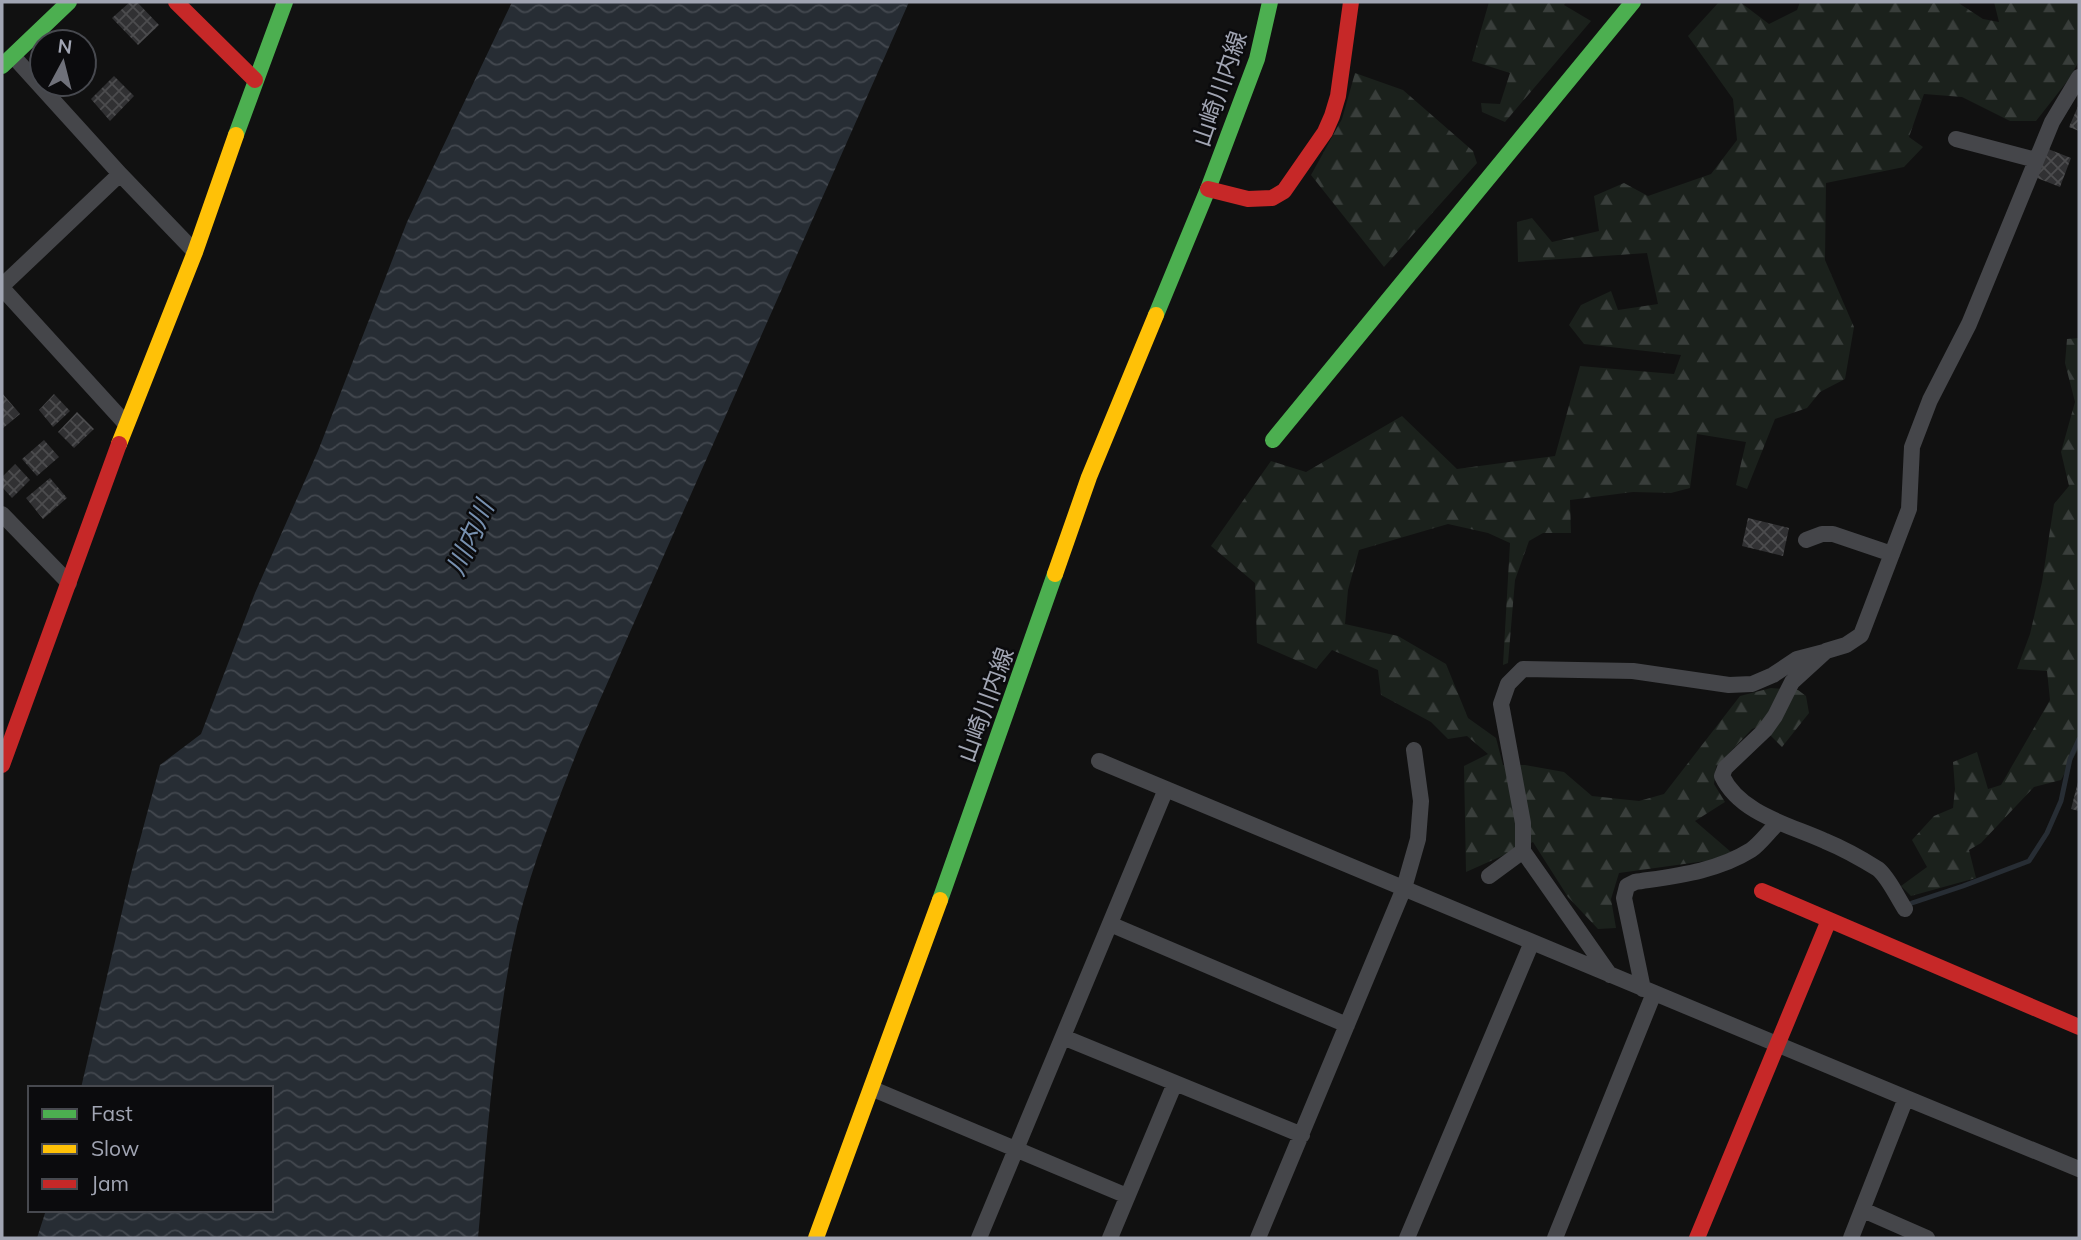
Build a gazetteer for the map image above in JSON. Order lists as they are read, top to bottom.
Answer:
{
  "streets": {
    "street": ["山崎川内線"]
  },
  "water": ["川内川"],
  "legend": ["Fast", "Slow", "Jam"],
  "north": "top"
}
